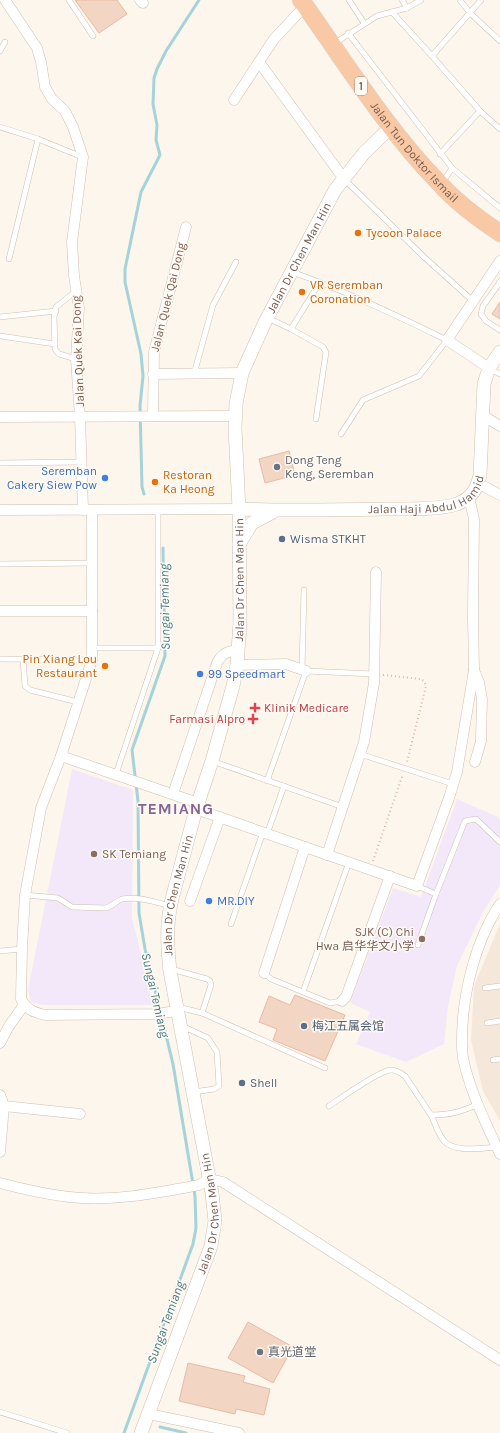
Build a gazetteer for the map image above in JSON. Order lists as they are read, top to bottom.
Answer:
{
  "streets": {
    "highway": ["1", "Jalan Tun Doktor Ismail"],
    "street": [
      "Jalan Dr Chen Man Hin",
      "Jalan Quek Qai Dong",
      "Jalan Quek Kai Dong",
      "Jalan Haji Abdul Hamid"
    ]
  },
  "crossings": [
    ["Jalan Tun Doktor Ismail", "Jalan Dr Chen Man Hin"],
    ["Jalan Dr Chen Man Hin", "Jalan Haji Abdul Hamid"]
  ],
  "districts": ["TEMIANG"],
  "water": ["Sungai Temiang"],
  "places": {
    "other": [
      "Tycoon Palace",
      "VR Seremban Coronation",
      "Dong Teng Keng, Seremban",
      "Seremban Cakery Siew Pow",
      "Restoran Ka Heong",
      "Wisma STKHT",
      "Pin Xiang Lou Restaurant",
      "99 Speedmart",
      "SK Temiang",
      "MR.DIY",
      "SJK (C) Chi Hwa 启华华文小学",
      "梅江五属会馆",
      "Shell",
      "真光道堂"
    ],
    "health": ["Klinik Medicare", "Farmasi Alpro"]
  }
}
